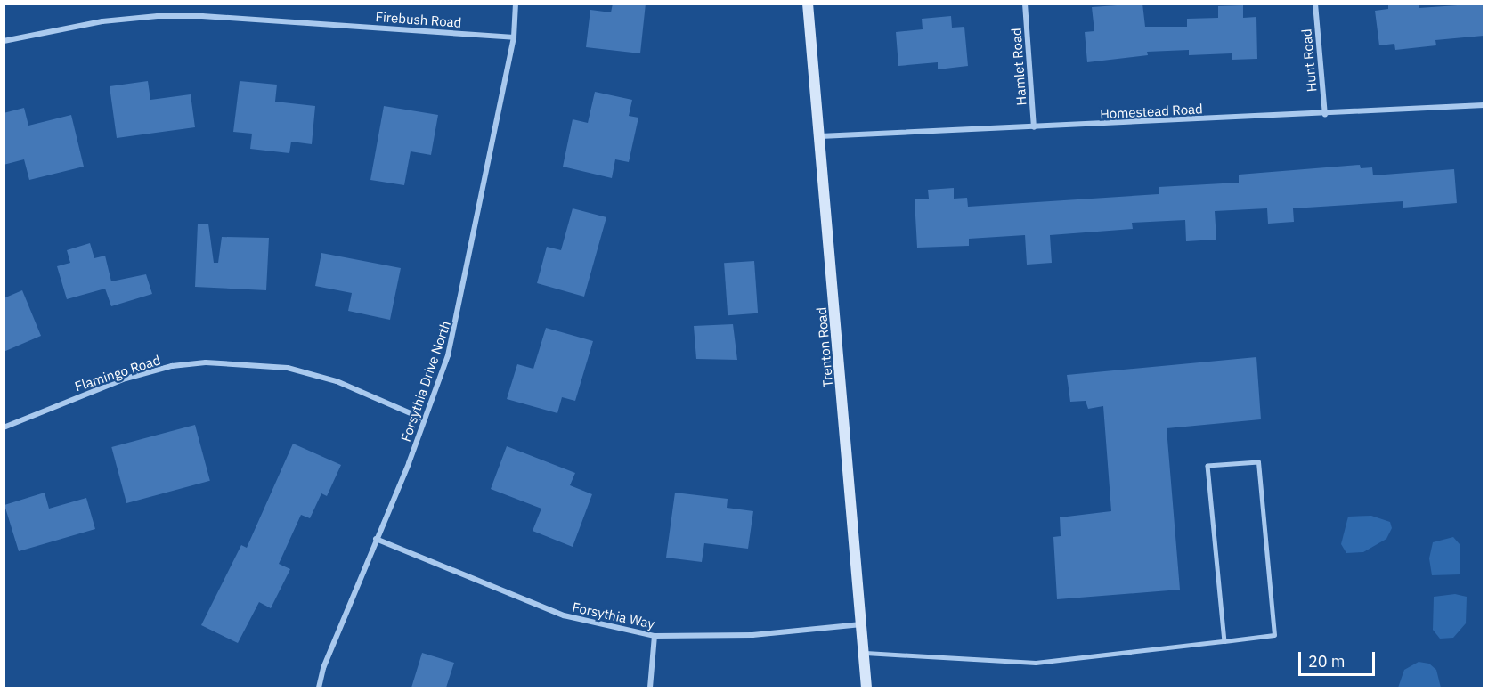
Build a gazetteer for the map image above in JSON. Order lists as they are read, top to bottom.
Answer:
{
  "streets": {
    "main road": ["Trenton Road"],
    "street": [
      "Firebush Road",
      "Hunt Road",
      "Hamlet Road",
      "Homestead Road",
      "Flamingo Road",
      "Forsythia Drive North",
      "Forsythia Way"
    ]
  },
  "crossings": [
    ["Firebush Road", "Forsythia Drive North"],
    ["Hunt Road", "Homestead Road"],
    ["Hamlet Road", "Homestead Road"],
    ["Homestead Road", "Trenton Road"],
    ["Trenton Road", "Forsythia Way"],
    ["Flamingo Road", "Forsythia Drive North"],
    ["Forsythia Drive North", "Forsythia Way"]
  ],
  "scale_bar": "20 m"
}
